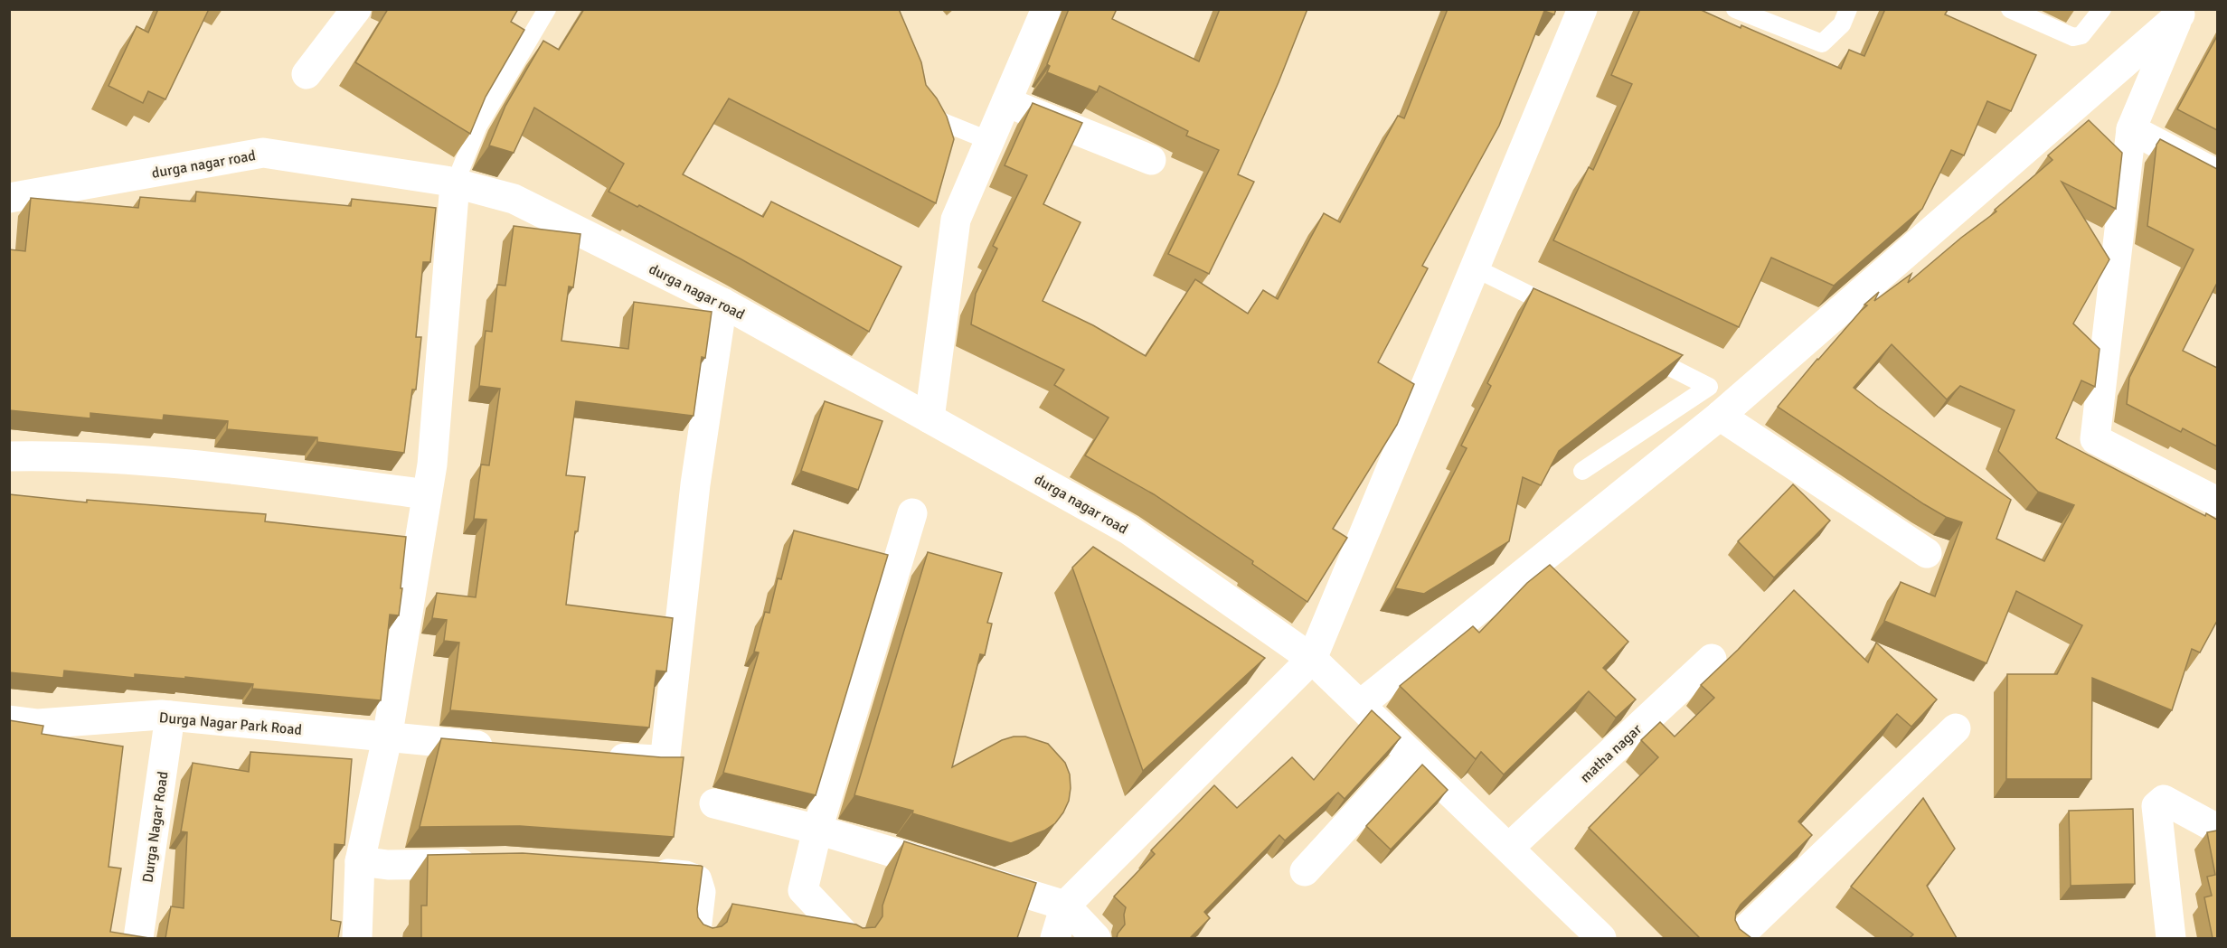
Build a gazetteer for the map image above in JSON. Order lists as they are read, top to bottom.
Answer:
{
  "streets": {
    "street": [
      "durga nagar road",
      "Durga Nagar Park Road",
      "matha nagar",
      "Durga Nagar Road"
    ]
  },
  "crossings": [
    ["durga nagar road", "matha nagar"],
    ["Durga Nagar Park Road", "Durga Nagar Road"]
  ]
}
